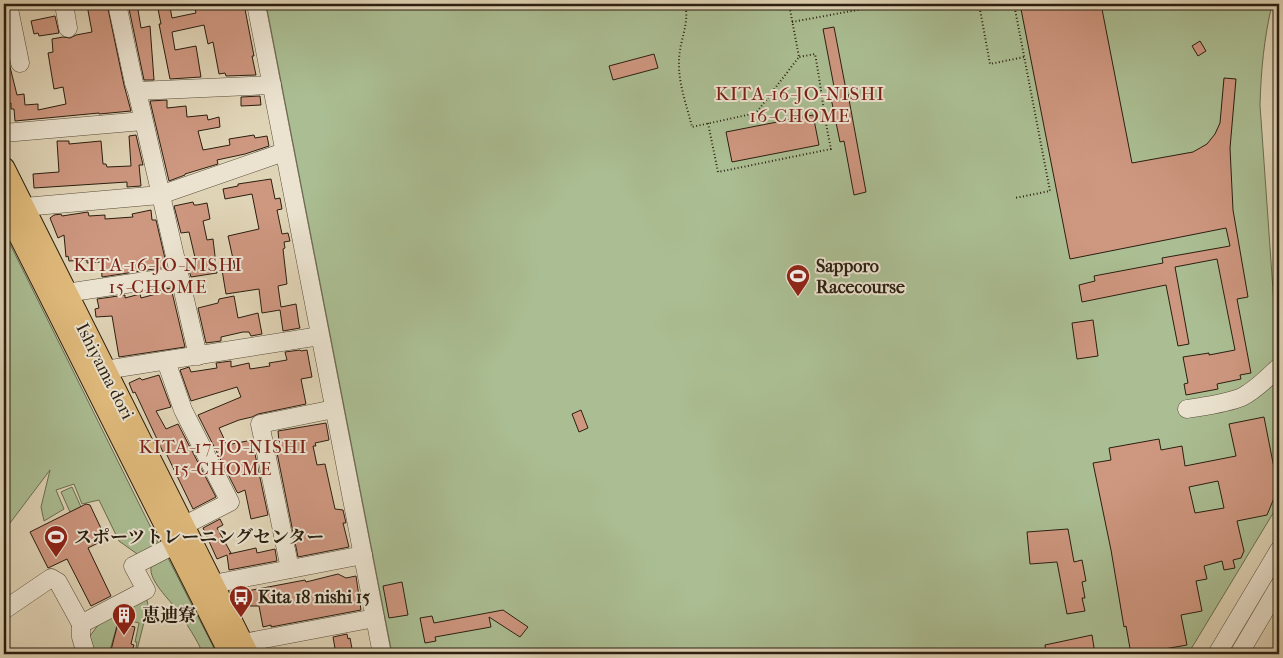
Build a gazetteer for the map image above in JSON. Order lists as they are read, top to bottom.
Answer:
{
  "streets": {
    "main road": ["Ishiyama dori"]
  },
  "districts": ["KITA-16-JO-NISHI 16-CHOME", "KITA-16-JO-NISHI 15-CHOME", "KITA-17-JO-NISHI 15-CHOME"],
  "places": {
    "sports": ["Sapporo Racecourse", "スポーツトレーニングセンター"],
    "bus stop": ["Kita 18 nishi 15"],
    "building": ["恵迪寮"]
  }
}
